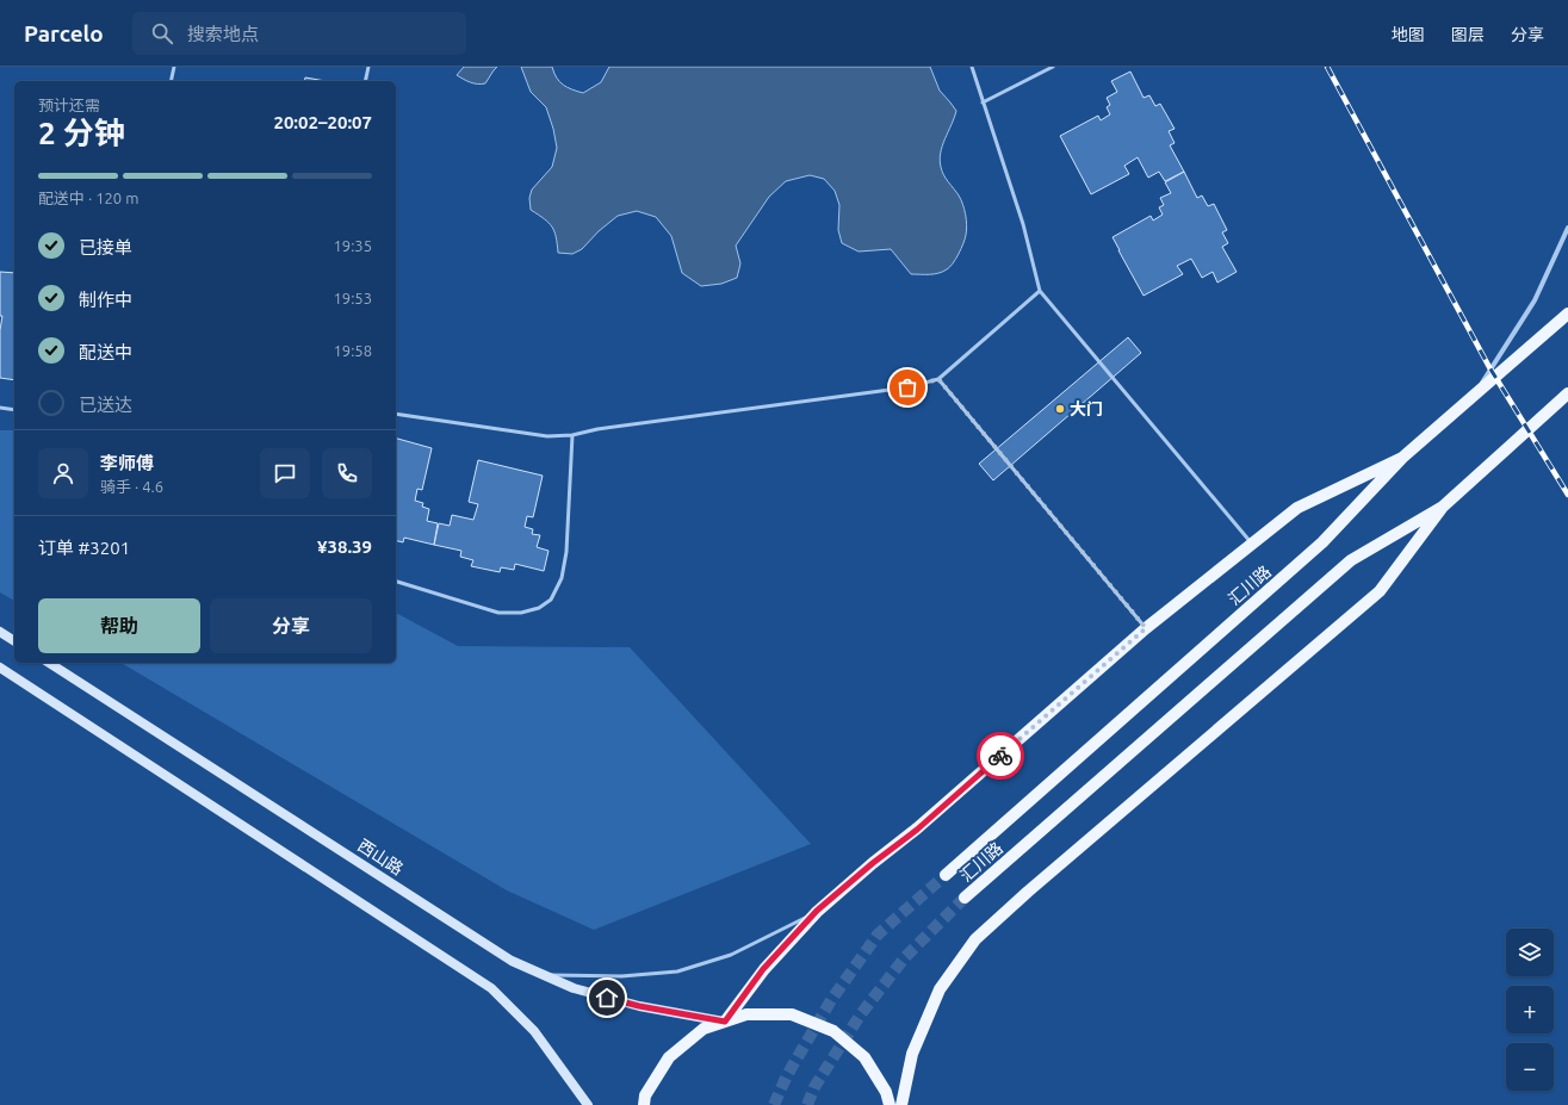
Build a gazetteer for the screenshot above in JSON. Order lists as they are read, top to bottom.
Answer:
{
  "streets": {
    "main road": ["汇川路", "西山路"]
  },
  "places": ["大门"],
  "page": {
    "header": "Parcelo",
    "search": "搜索地点",
    "nav": ["地图", "图层", "分享"],
    "heading": ["2 分钟", "预计还需", "20:02–20:07"],
    "panel": [
      "李师傅",
      "骑手 · 4.6",
      "订单 #3201",
      "¥38.39"
    ],
    "bar": "配送中 · 120 m",
    "list": [
      ["已接单", "19:35"],
      ["制作中", "19:53"],
      ["配送中", "19:58"],
      "已送达"
    ],
    "buttons": ["帮助", "分享"],
    "map_buttons": ["+", "−"]
  }
}
